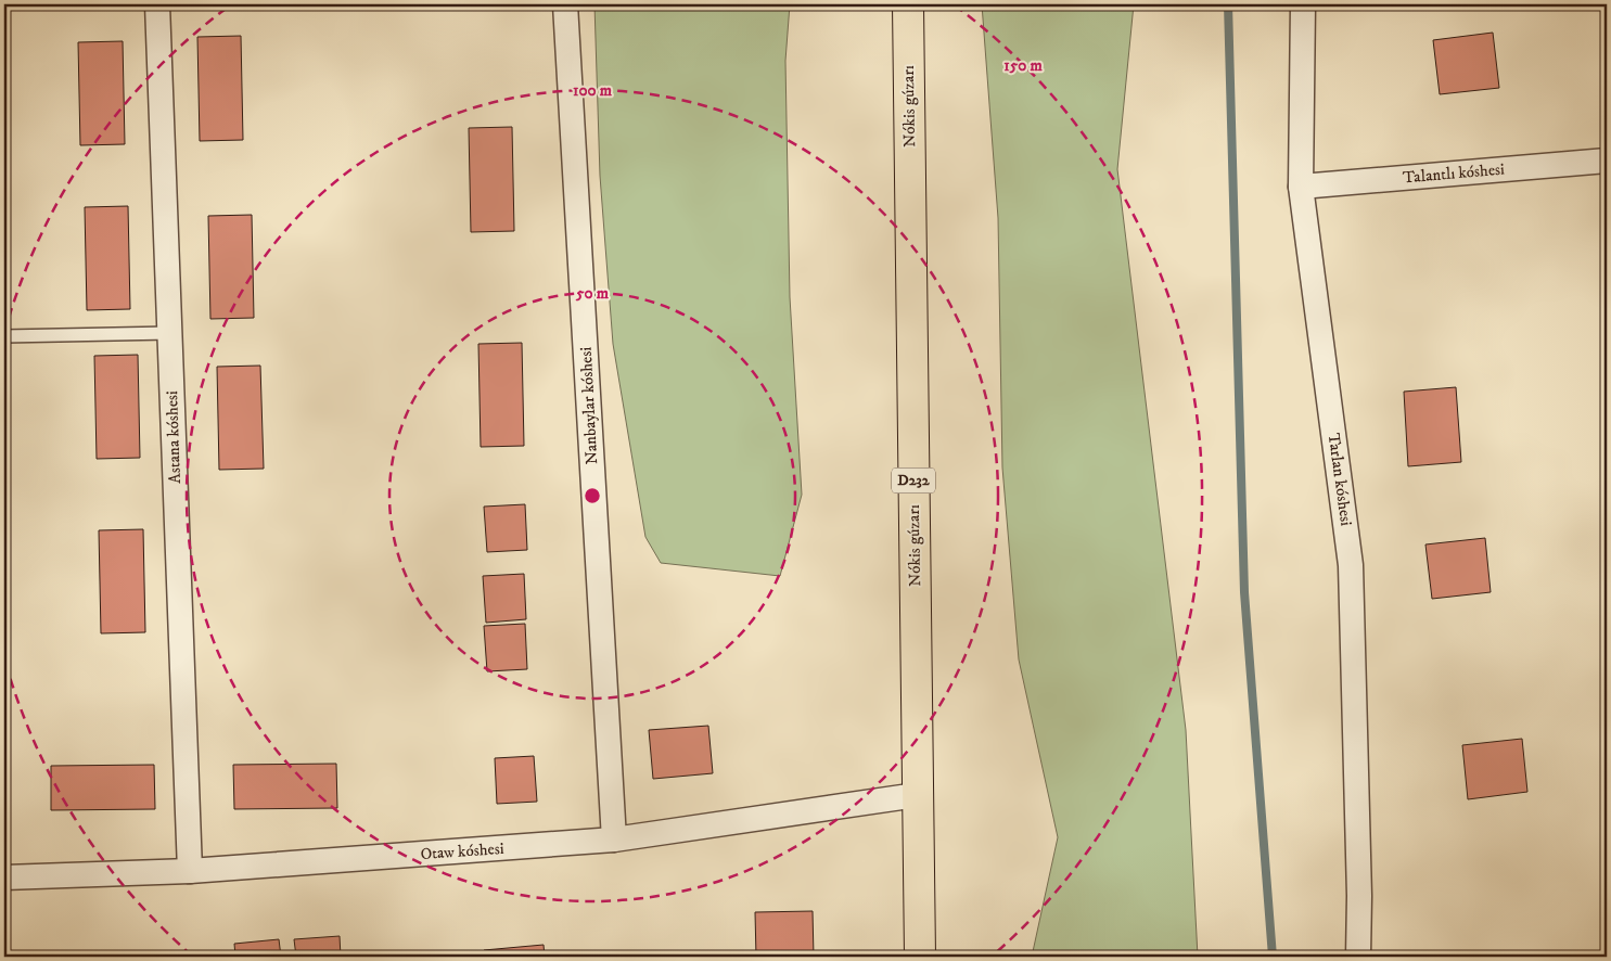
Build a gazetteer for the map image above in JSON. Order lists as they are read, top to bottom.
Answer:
{
  "streets": {
    "main road": ["Nókis gúzarı", "D232"],
    "street": [
      "Talantlı kóshesi",
      "Nanbaylar kóshesi",
      "Astana kóshesi",
      "Tarlan kóshesi",
      "Otaw kóshesi"
    ]
  },
  "crossings": [
    ["Nókis gúzarı", "Otaw kóshesi"],
    ["Talantlı kóshesi", "Tarlan kóshesi"],
    ["Nanbaylar kóshesi", "Otaw kóshesi"],
    ["Astana kóshesi", "Otaw kóshesi"]
  ],
  "rings": ["150 m", "100 m", "50 m"]
}
